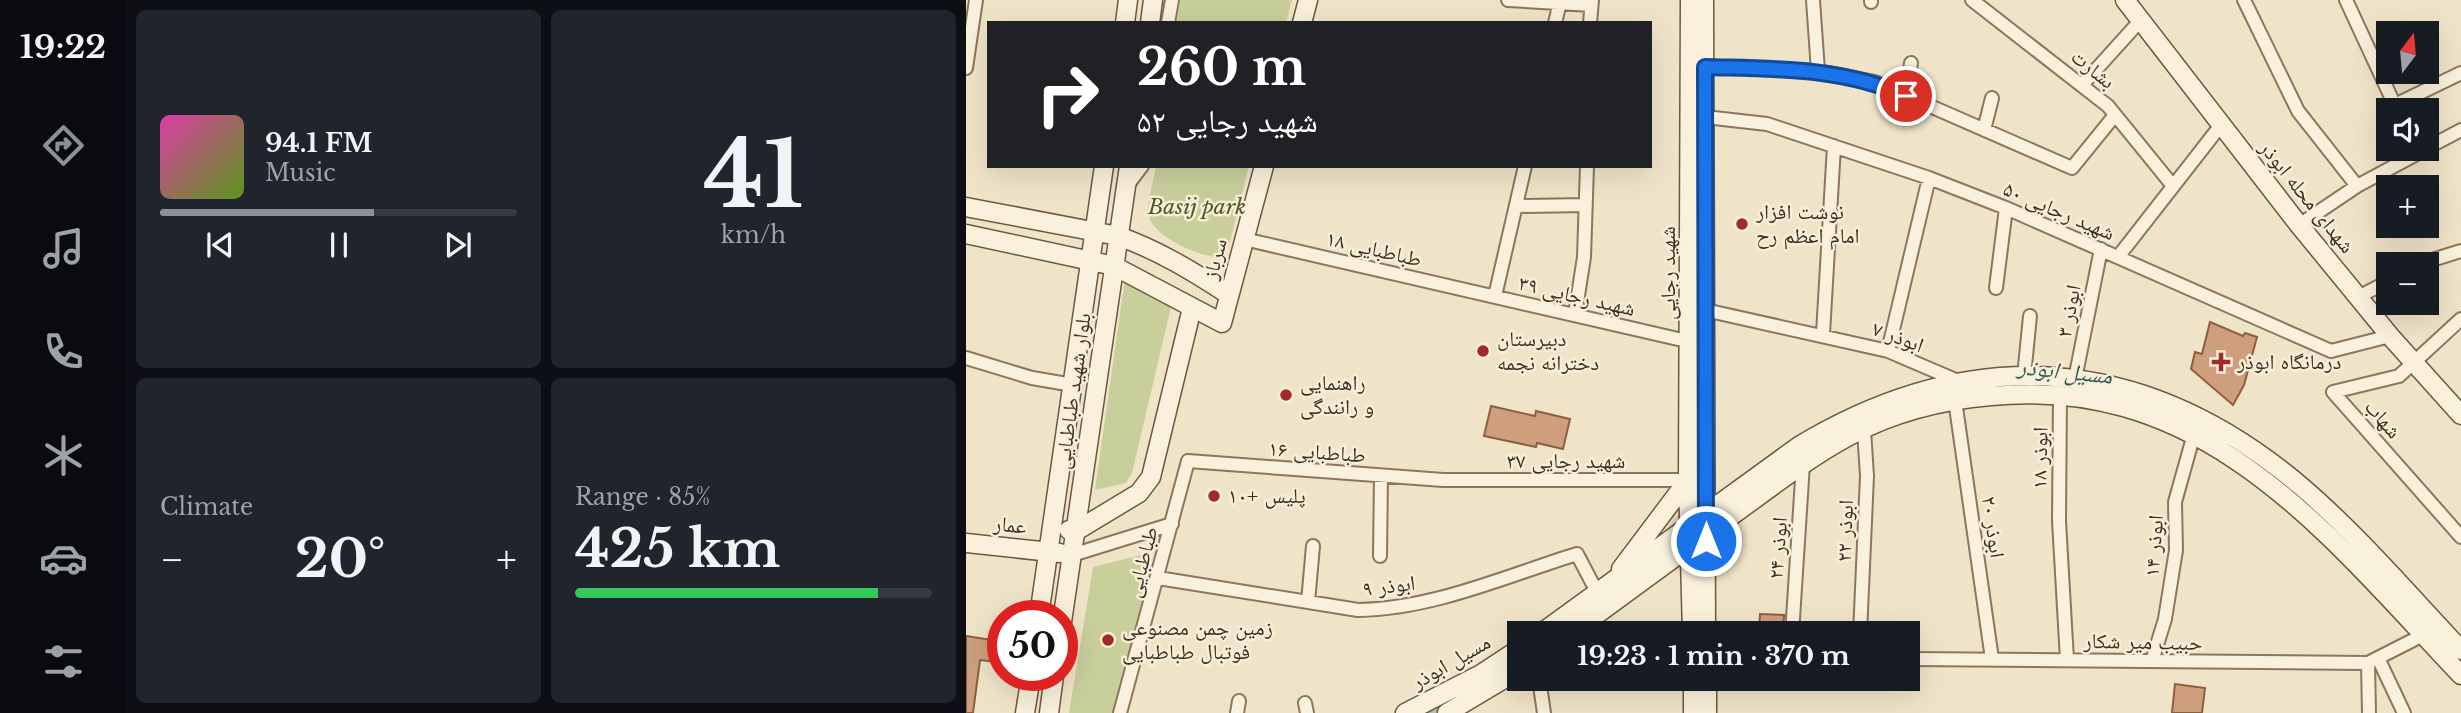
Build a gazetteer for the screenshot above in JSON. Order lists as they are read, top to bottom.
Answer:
{
  "streets": {
    "street": [
      "بشارت",
      "شهدای محله ابوذر",
      "شهید رجایی ۵۰",
      "طباطبایی ۱۸",
      "سرباز",
      "شهید رجایی",
      "شهید رجایی ۳۹",
      "ابوذر ۳",
      "ابوذر ۷",
      "بلوار شهید طباطبایی",
      "شهاب",
      "طباطبایی ۱۶",
      "ابوذر ۱۸",
      "شهید رجایی ۳۷",
      "عمار",
      "ابوذر ۲۰",
      "ابوذر ۲۲",
      "ابوذر ۱۴",
      "ابوذر ۲۴",
      "طباطبایی",
      "ابوذر ۹",
      "حبیب میر شکار",
      "مسیل ابوذر"
    ]
  },
  "crossings": [
    ["شهدای محله ابوذر", "شهید رجایی ۵۰"],
    ["شهدای محله ابوذر", "شهاب"],
    ["شهید رجایی ۵۰", "شهید رجایی"],
    ["شهید رجایی ۵۰", "ابوذر ۳"],
    ["طباطبایی ۱۸", "سرباز"],
    ["طباطبایی ۱۸", "شهید رجایی ۳۹"],
    ["شهید رجایی", "شهید رجایی ۳۹"],
    ["شهید رجایی", "ابوذر ۷"],
    ["شهید رجایی", "شهید رجایی ۳۷"],
    ["بلوار شهید طباطبایی", "عمار"],
    ["طباطبایی ۱۶", "شهید رجایی ۳۷"],
    ["طباطبایی ۱۶", "طباطبایی"],
    ["ابوذر ۱۸", "حبیب میر شکار"],
    ["ابوذر ۲۰", "حبیب میر شکار"],
    ["ابوذر ۱۴", "حبیب میر شکار"],
    ["طباطبایی", "ابوذر ۹"]
  ],
  "water": ["مسیل ابوذر"],
  "parks": ["Basij park"],
  "places": {
    "other": [
      "نوشت افزار امام اعظم رح",
      "دبیرستان دخترانه نجمه",
      "راهنمایی و رانندگی",
      "پلیس +۱۰",
      "زمین چمن مصنوعی فوتبال طباطبایی"
    ],
    "health": ["درمانگاه ابوذر"]
  },
  "north": "top",
  "page": {
    "tabs": "19:22",
    "tile": [
      ["41", "km/h"],
      "Climate",
      ["Range · 85%", "425 km"]
    ],
    "map_buttons": ["+", "−"],
    "turn": ["260 m", "شهید رجایی ۵۲"],
    "song": ["94.1 FM", "Music"],
    "heat": ["−", "20°", "+"],
    "limit": "50",
    "trip": "19:23 · 1 min · 370 m"
  }
}
